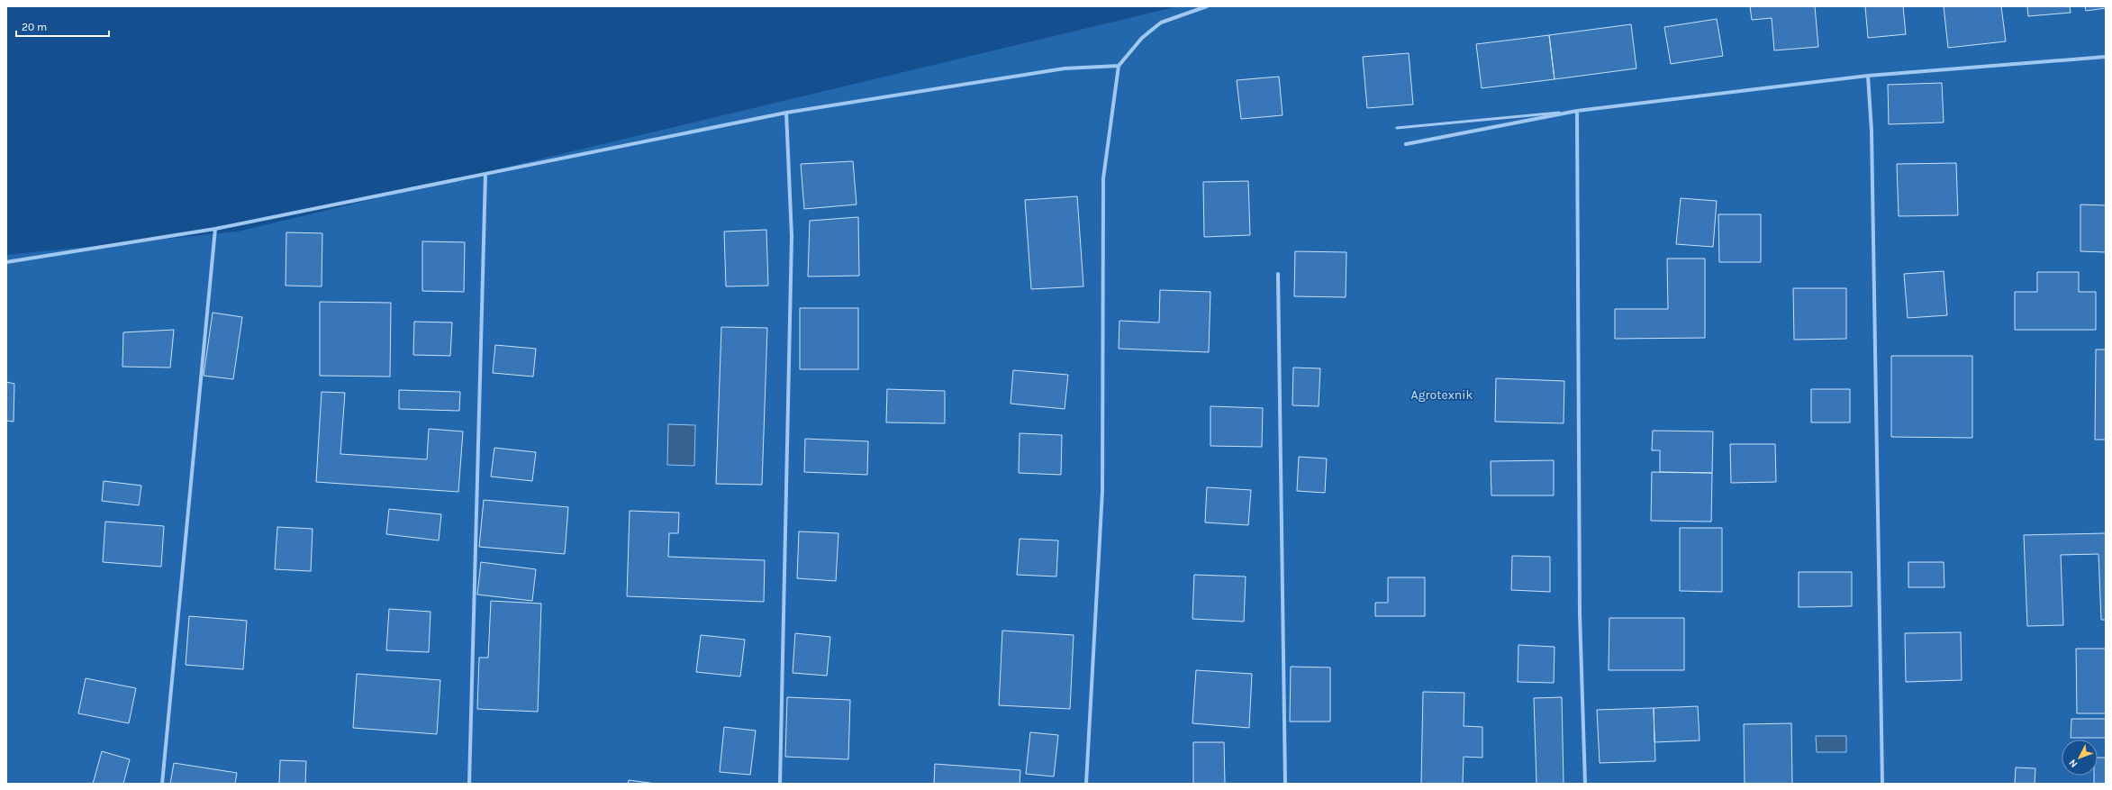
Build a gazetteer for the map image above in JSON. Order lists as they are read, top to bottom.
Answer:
{
  "parks": ["Agrotexnik"],
  "scale_bar": "20 m",
  "north": "bottom left"
}
